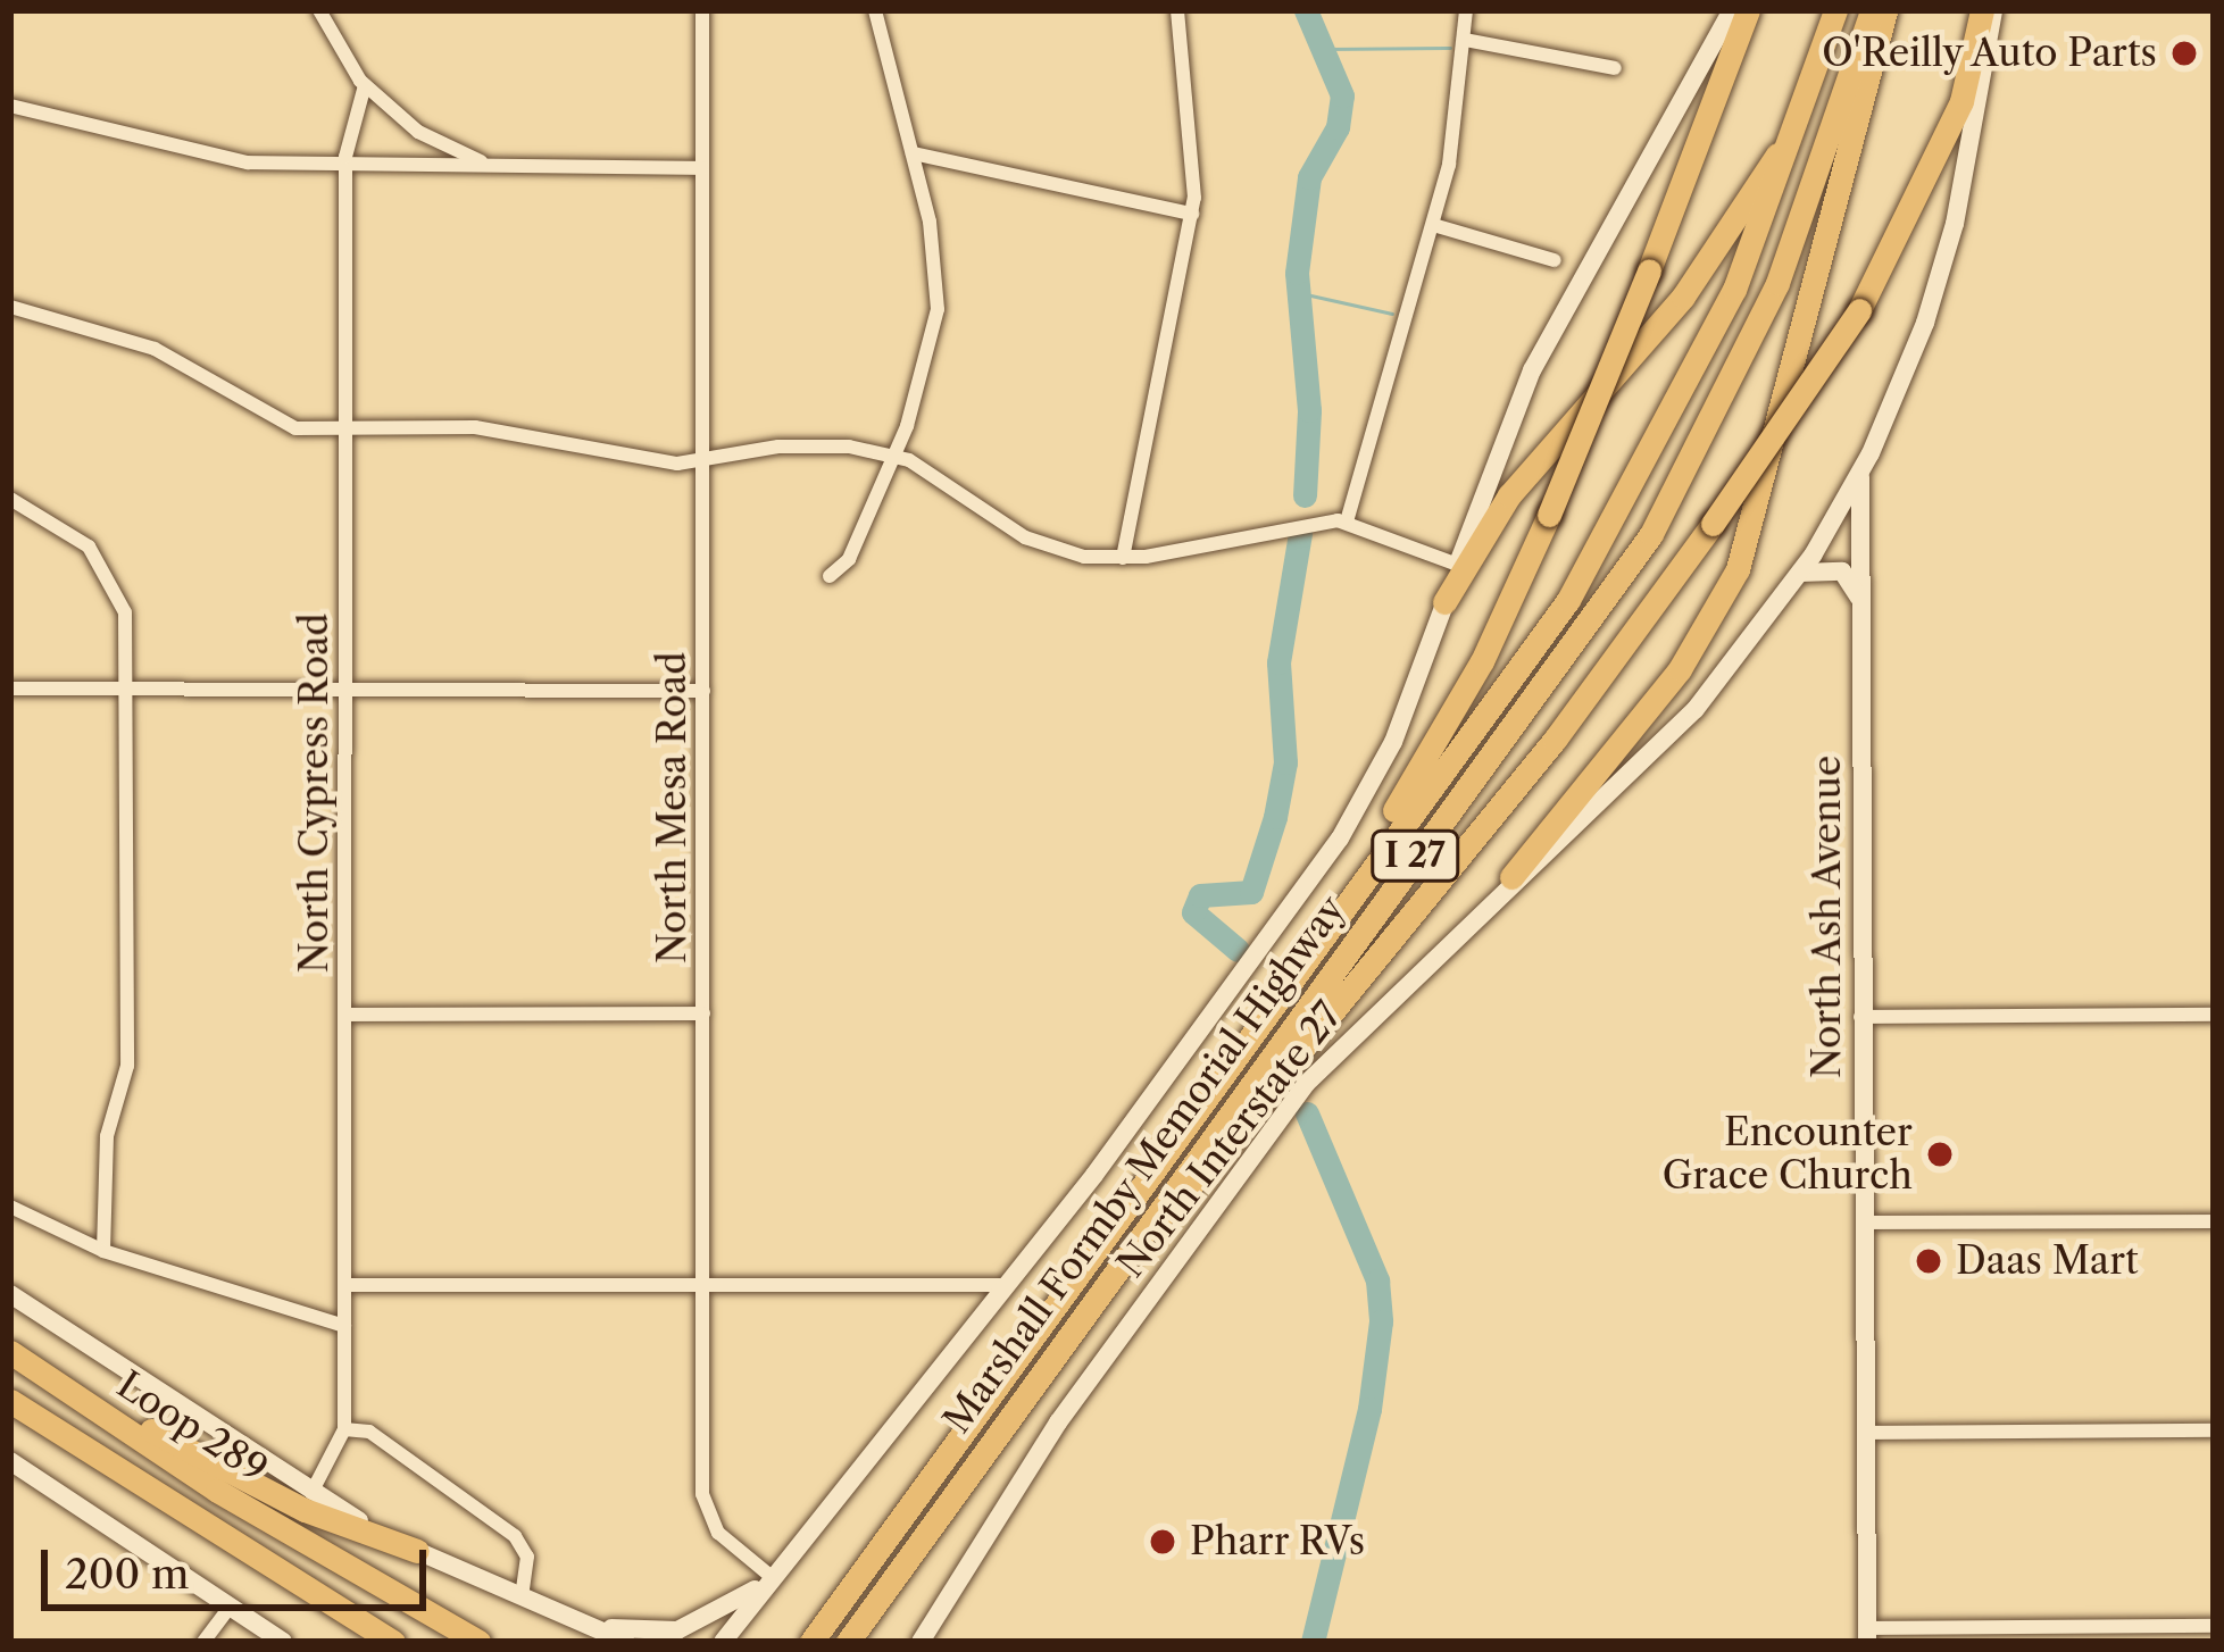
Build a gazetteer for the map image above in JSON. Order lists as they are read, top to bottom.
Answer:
{
  "streets": {
    "highway": ["I 27", "Marshall Formby Memorial Highway", "Loop 289"],
    "main road": ["North Ash Avenue", "North Interstate 27"],
    "street": ["North Cypress Road", "North Mesa Road"]
  },
  "crossings": [
    ["North Ash Avenue", "North Interstate 27"]
  ],
  "places": [
    "O'Reilly Auto Parts",
    "Encounter Grace Church",
    "Daas Mart",
    "Pharr RVs"
  ],
  "scale_bar": "200 m"
}
